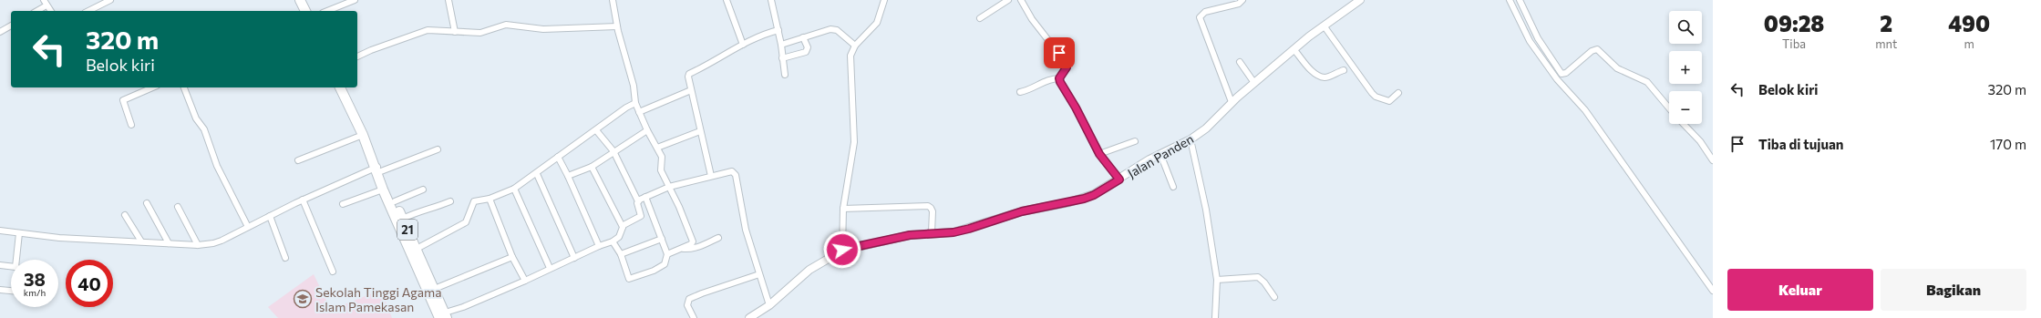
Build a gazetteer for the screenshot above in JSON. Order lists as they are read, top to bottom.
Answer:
{
  "streets": {
    "highway": ["21"],
    "street": ["Jalan Panden"]
  },
  "places": {
    "school or university": ["Sekolah Tinggi Agama Islam Pamekasan"]
  },
  "page": {
    "eta": [
      "09:28",
      "Tiba",
      "2",
      "mnt",
      "490",
      "m"
    ],
    "map_buttons": ["+", "−"],
    "turn": ["320 m", "Belok kiri"],
    "list": [
      {
        "name": "Belok kiri",
        "value": "320 m"
      },
      {
        "name": "Tiba di tujuan",
        "value": "170 m"
      }
    ],
    "speed": "38 km/h",
    "limit": "40",
    "buttons": ["Keluar", "Bagikan"]
  }
}
